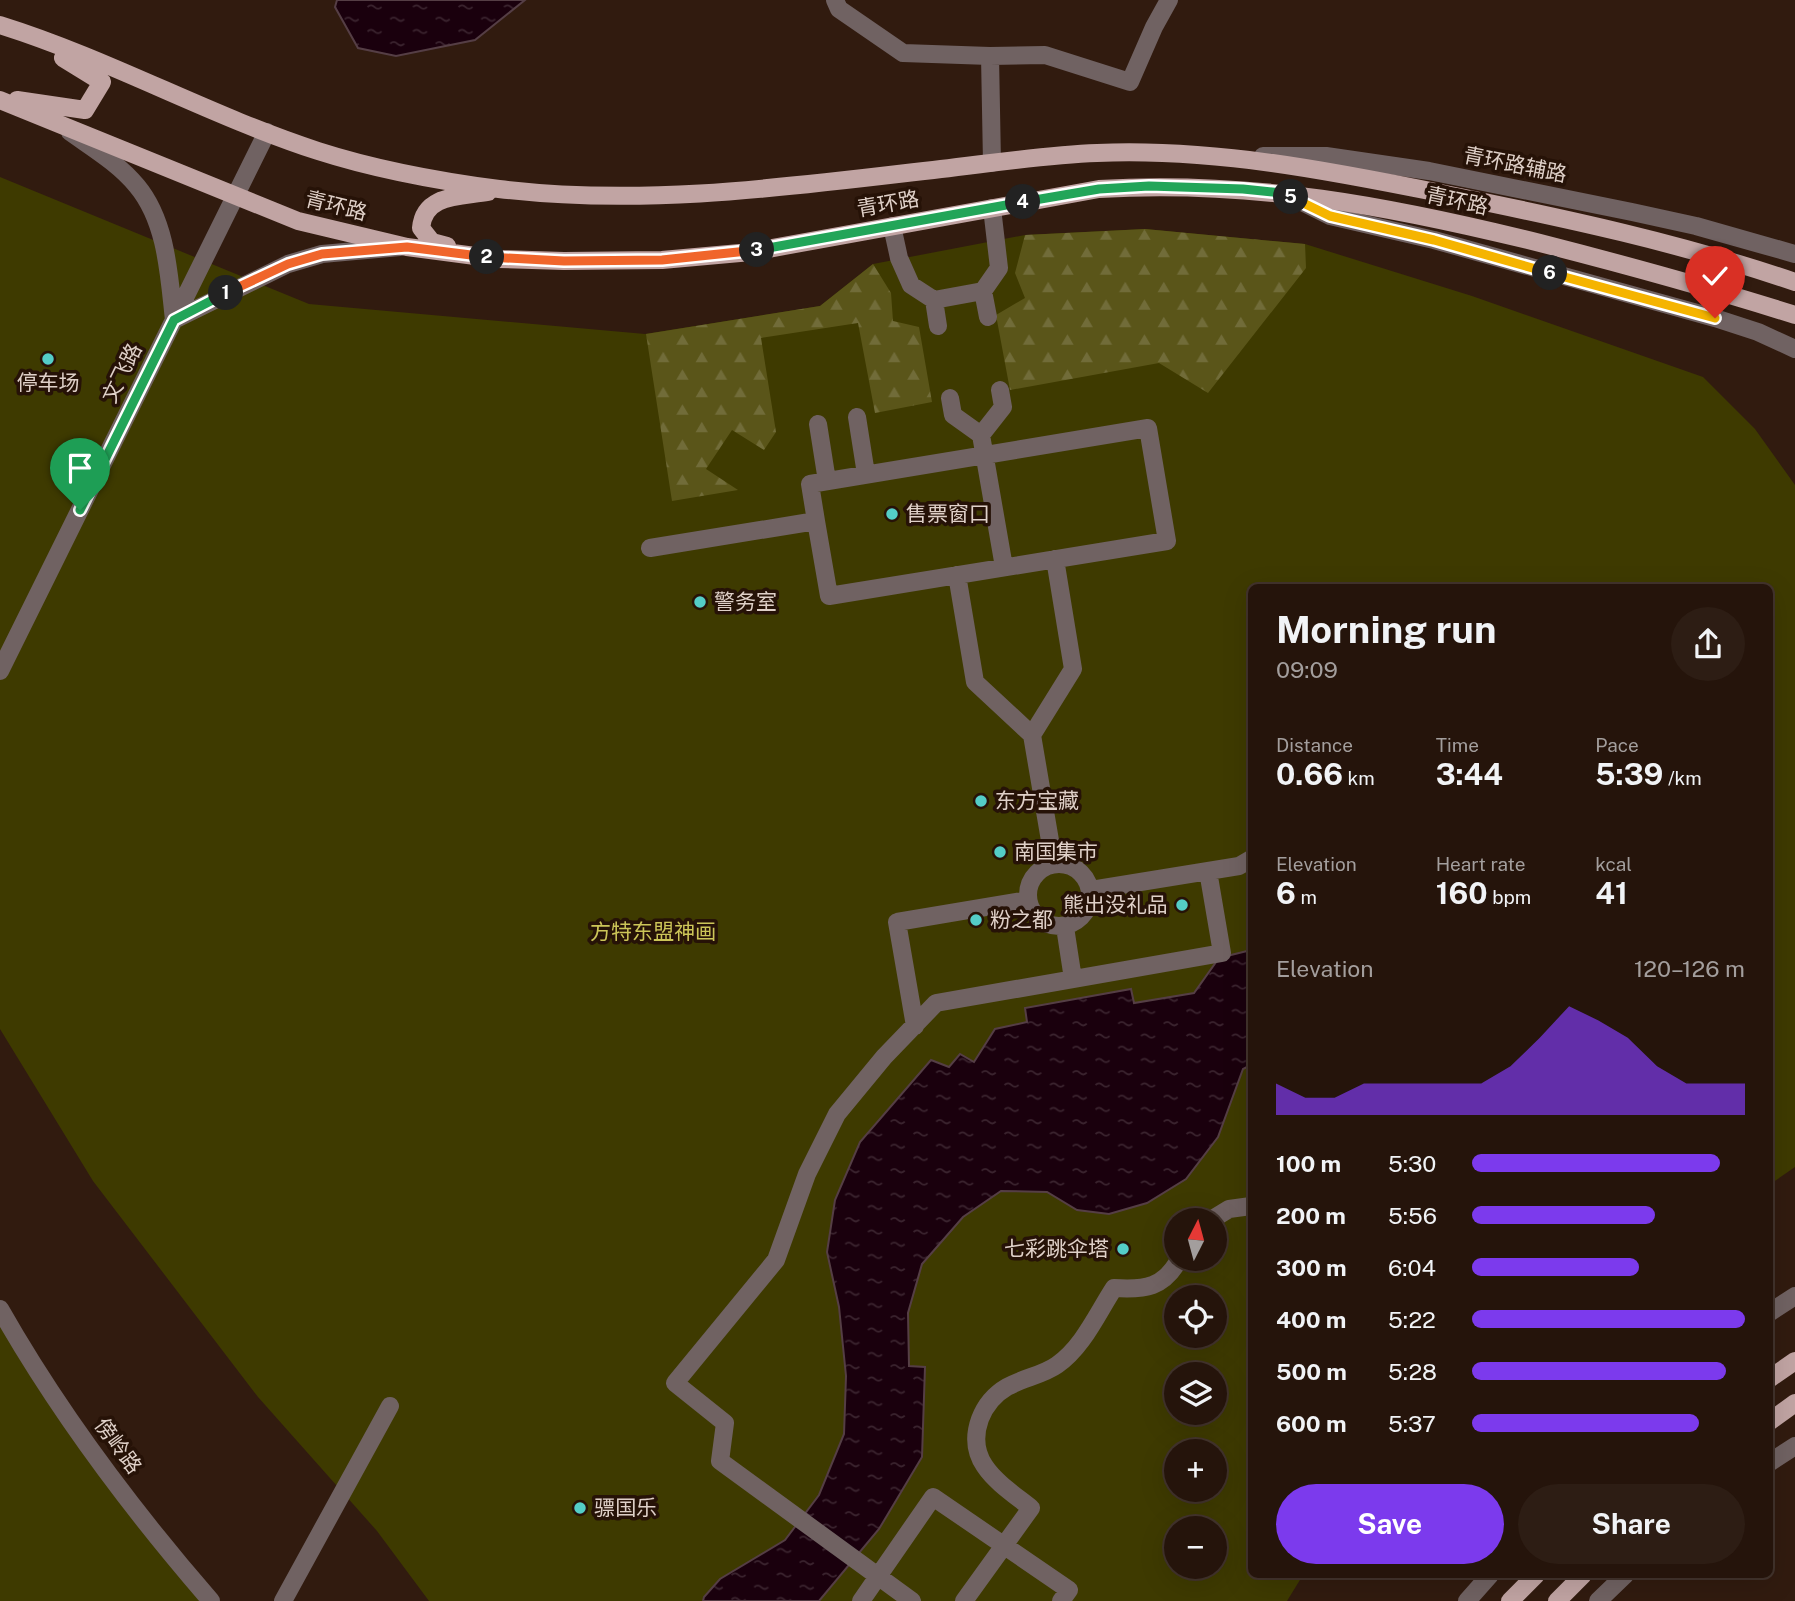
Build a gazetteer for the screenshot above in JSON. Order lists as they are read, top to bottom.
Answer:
{
  "streets": {
    "main road": ["青环路"],
    "street": ["青环路辅路", "文飞路", "傍岭路"]
  },
  "crossings": [
    ["青环路辅路", "青环路"],
    ["青环路", "文飞路"]
  ],
  "parks": ["方特东盟神画"],
  "places": [
    "停车场",
    "售票窗口",
    "警务室",
    "东方宝藏",
    "南国集市",
    "熊出没礼品",
    "粉之都",
    "七彩跳伞塔",
    "骠国乐"
  ],
  "north": "top",
  "page": {
    "pins": [
      "5",
      "4",
      "3",
      "2",
      "6",
      "1"
    ],
    "heading": ["Morning run", "09:09"],
    "stats": [
      ["Distance", "0.66 km"],
      ["Time", "3:44"],
      ["Pace", "5:39 /km"],
      ["Elevation", "6 m"],
      ["Heart rate", "160 bpm"],
      ["kcal", "41"]
    ],
    "chart": ["Elevation", "120–126 m"],
    "list": [
      {
        "name": "100 m",
        "note": "5:30"
      },
      {
        "name": "200 m",
        "note": "5:56"
      },
      {
        "name": "300 m",
        "note": "6:04"
      },
      {
        "name": "400 m",
        "note": "5:22"
      },
      {
        "name": "500 m",
        "note": "5:28"
      },
      {
        "name": "600 m",
        "note": "5:37"
      }
    ],
    "map_buttons": ["+", "−"],
    "buttons": ["Save", "Share"]
  }
}
